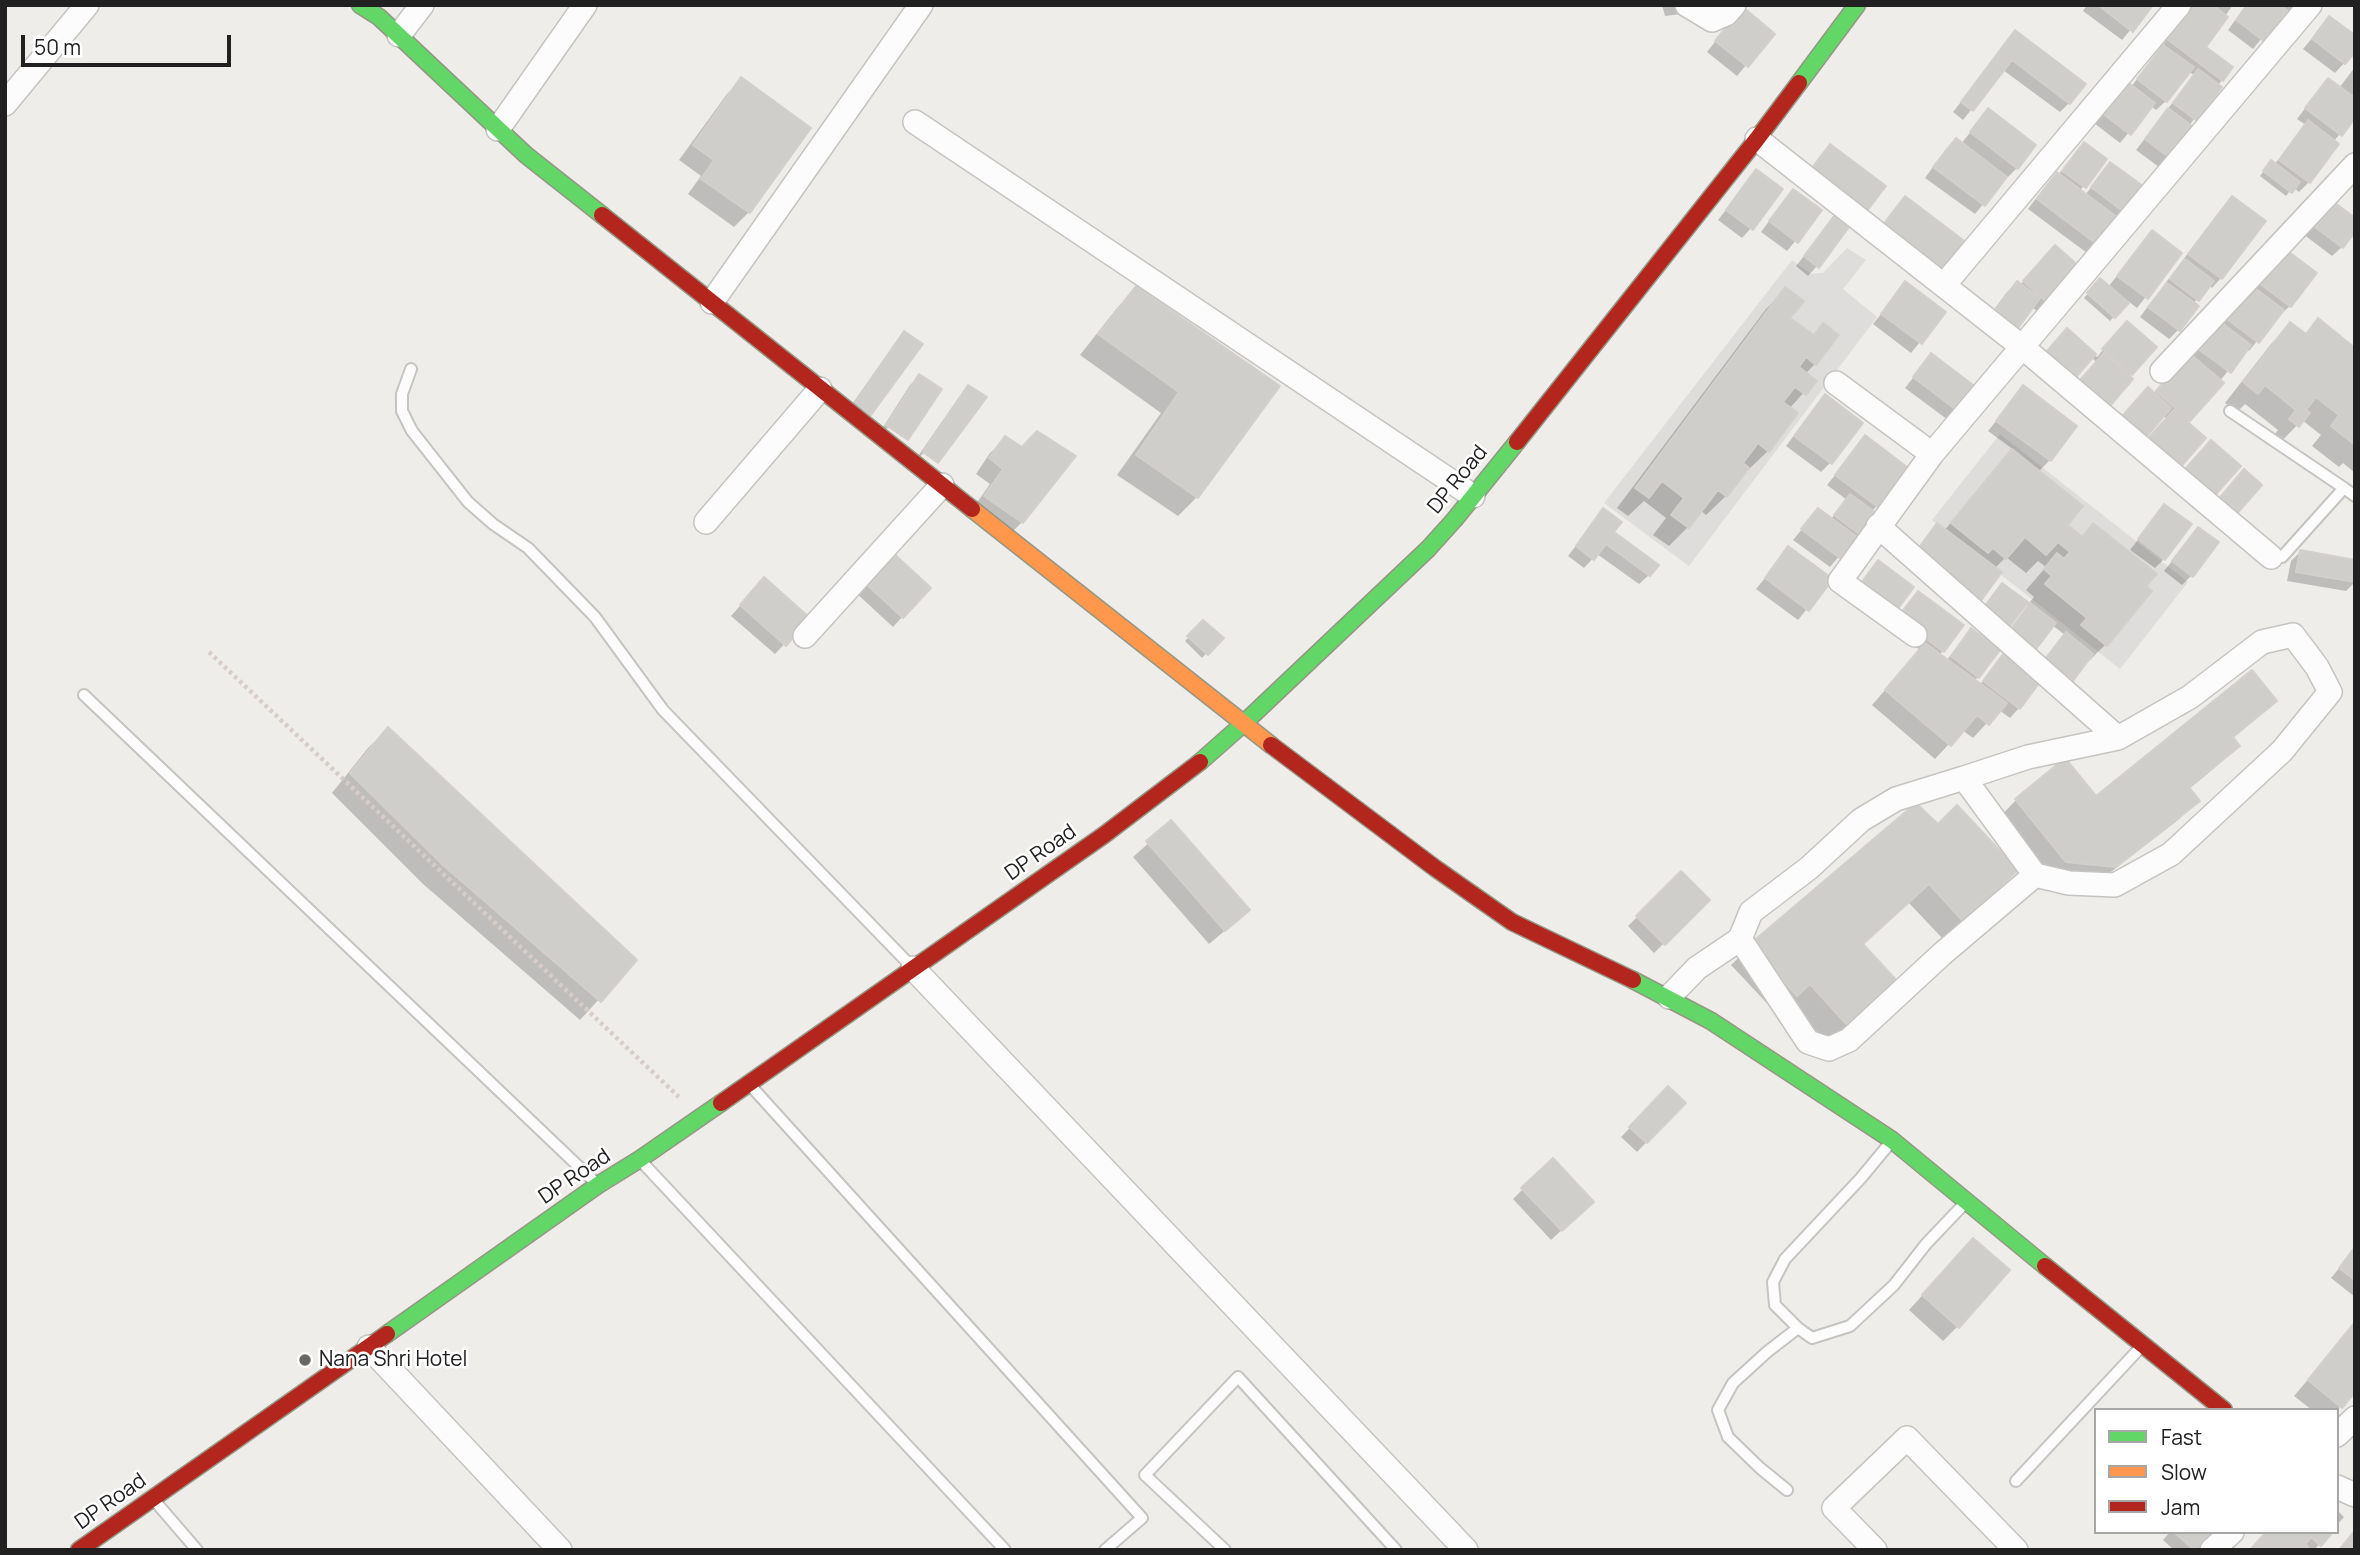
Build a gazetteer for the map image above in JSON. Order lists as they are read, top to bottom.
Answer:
{
  "streets": {
    "street": ["DP Road"]
  },
  "places": ["Nana Shri Hotel"],
  "legend": ["Fast", "Slow", "Jam"],
  "scale_bar": "50 m"
}
